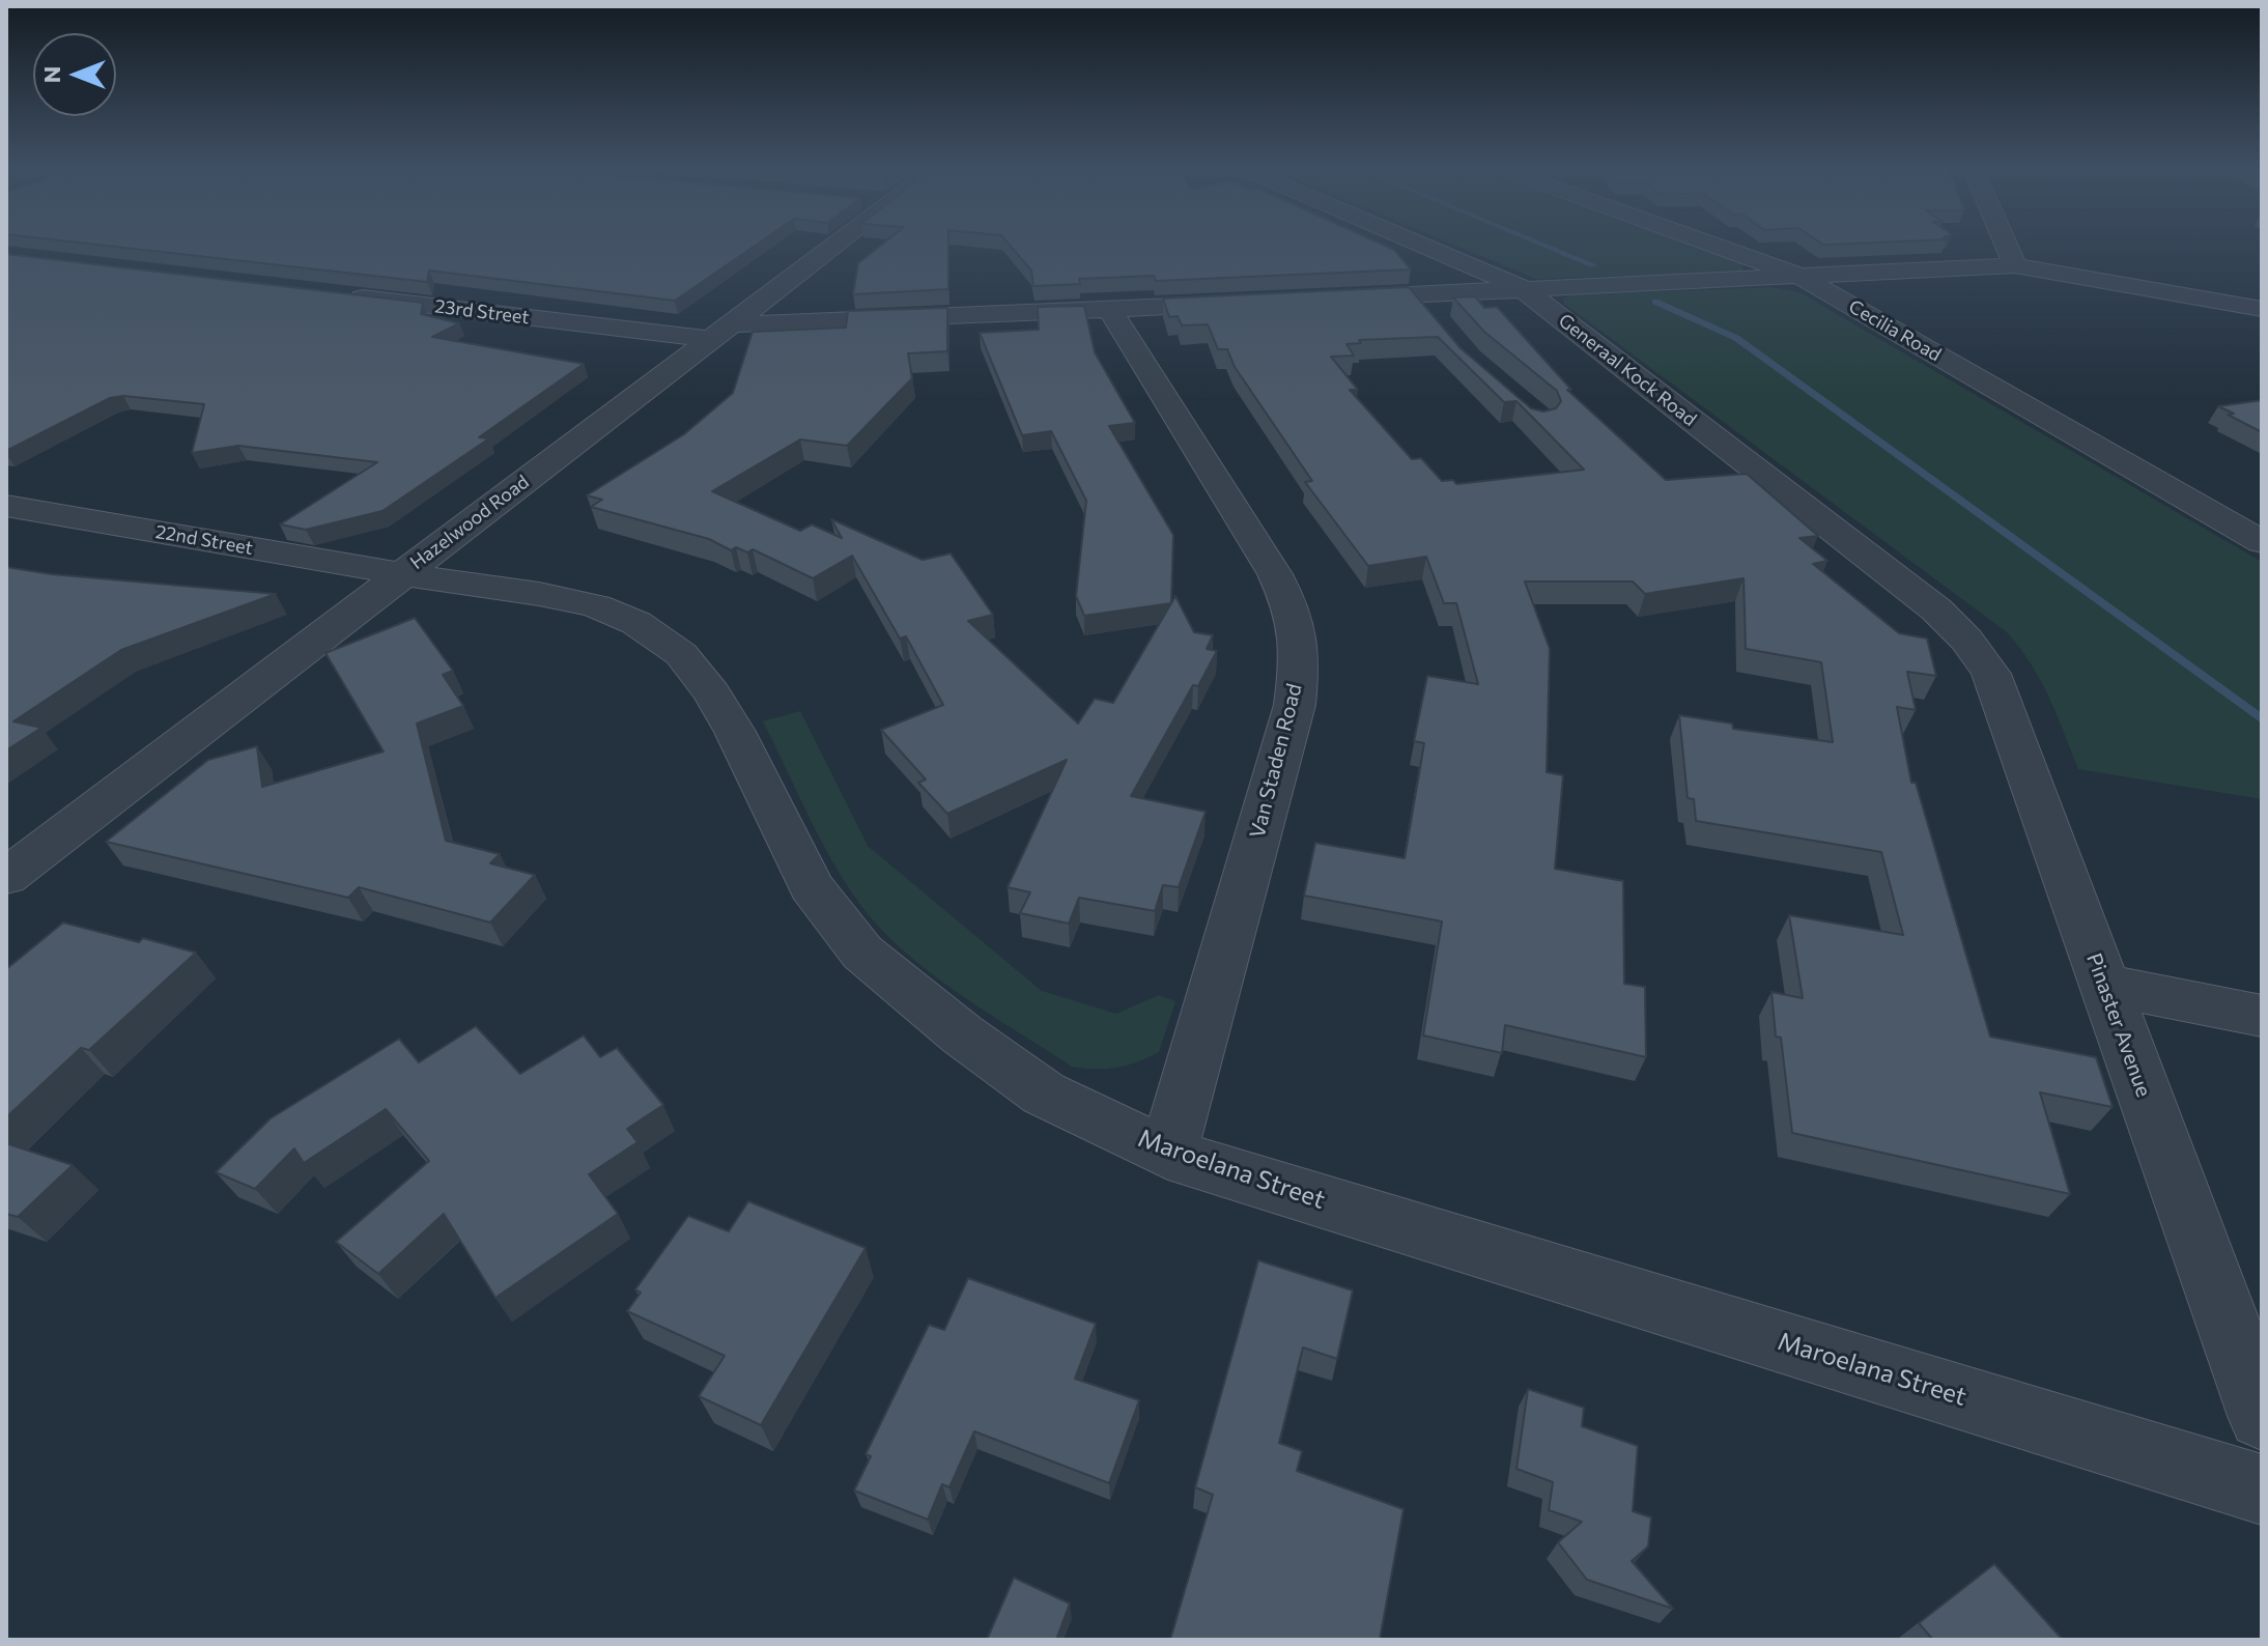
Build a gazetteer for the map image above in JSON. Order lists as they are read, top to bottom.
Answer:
{
  "streets": {
    "street": [
      "23rd Street",
      "Cecilia Road",
      "Generaal Kock Road",
      "Hazelwood Road",
      "22nd Street",
      "Van Staden Road",
      "Pinaster Avenue",
      "Maroelana Street"
    ]
  },
  "crossings": [
    ["23rd Street", "Hazelwood Road"],
    ["23rd Street", "Van Staden Road"],
    ["Generaal Kock Road", "Pinaster Avenue"],
    ["Hazelwood Road", "22nd Street"],
    ["Hazelwood Road", "Maroelana Street"],
    ["22nd Street", "Maroelana Street"],
    ["Van Staden Road", "Maroelana Street"]
  ],
  "north": "left"
}
